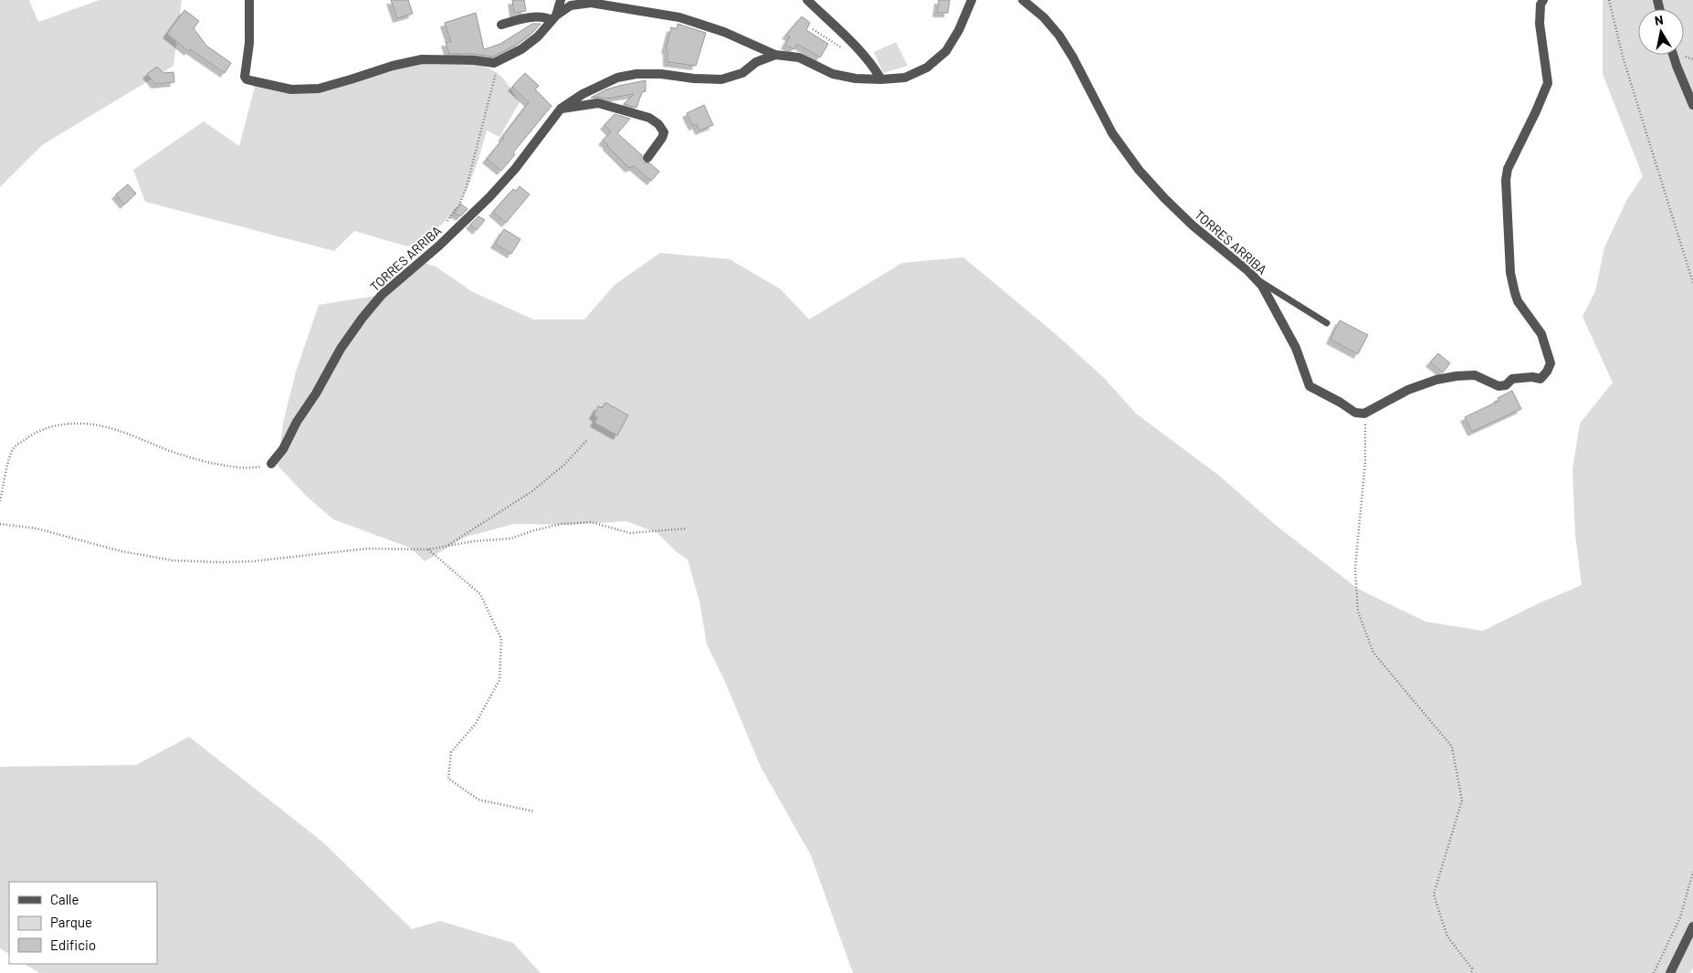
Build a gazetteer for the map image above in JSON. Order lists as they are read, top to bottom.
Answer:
{
  "streets": {
    "street": ["TORRES ARRIBA"]
  },
  "legend": ["Calle", "Parque", "Edificio"],
  "north": "top"
}
